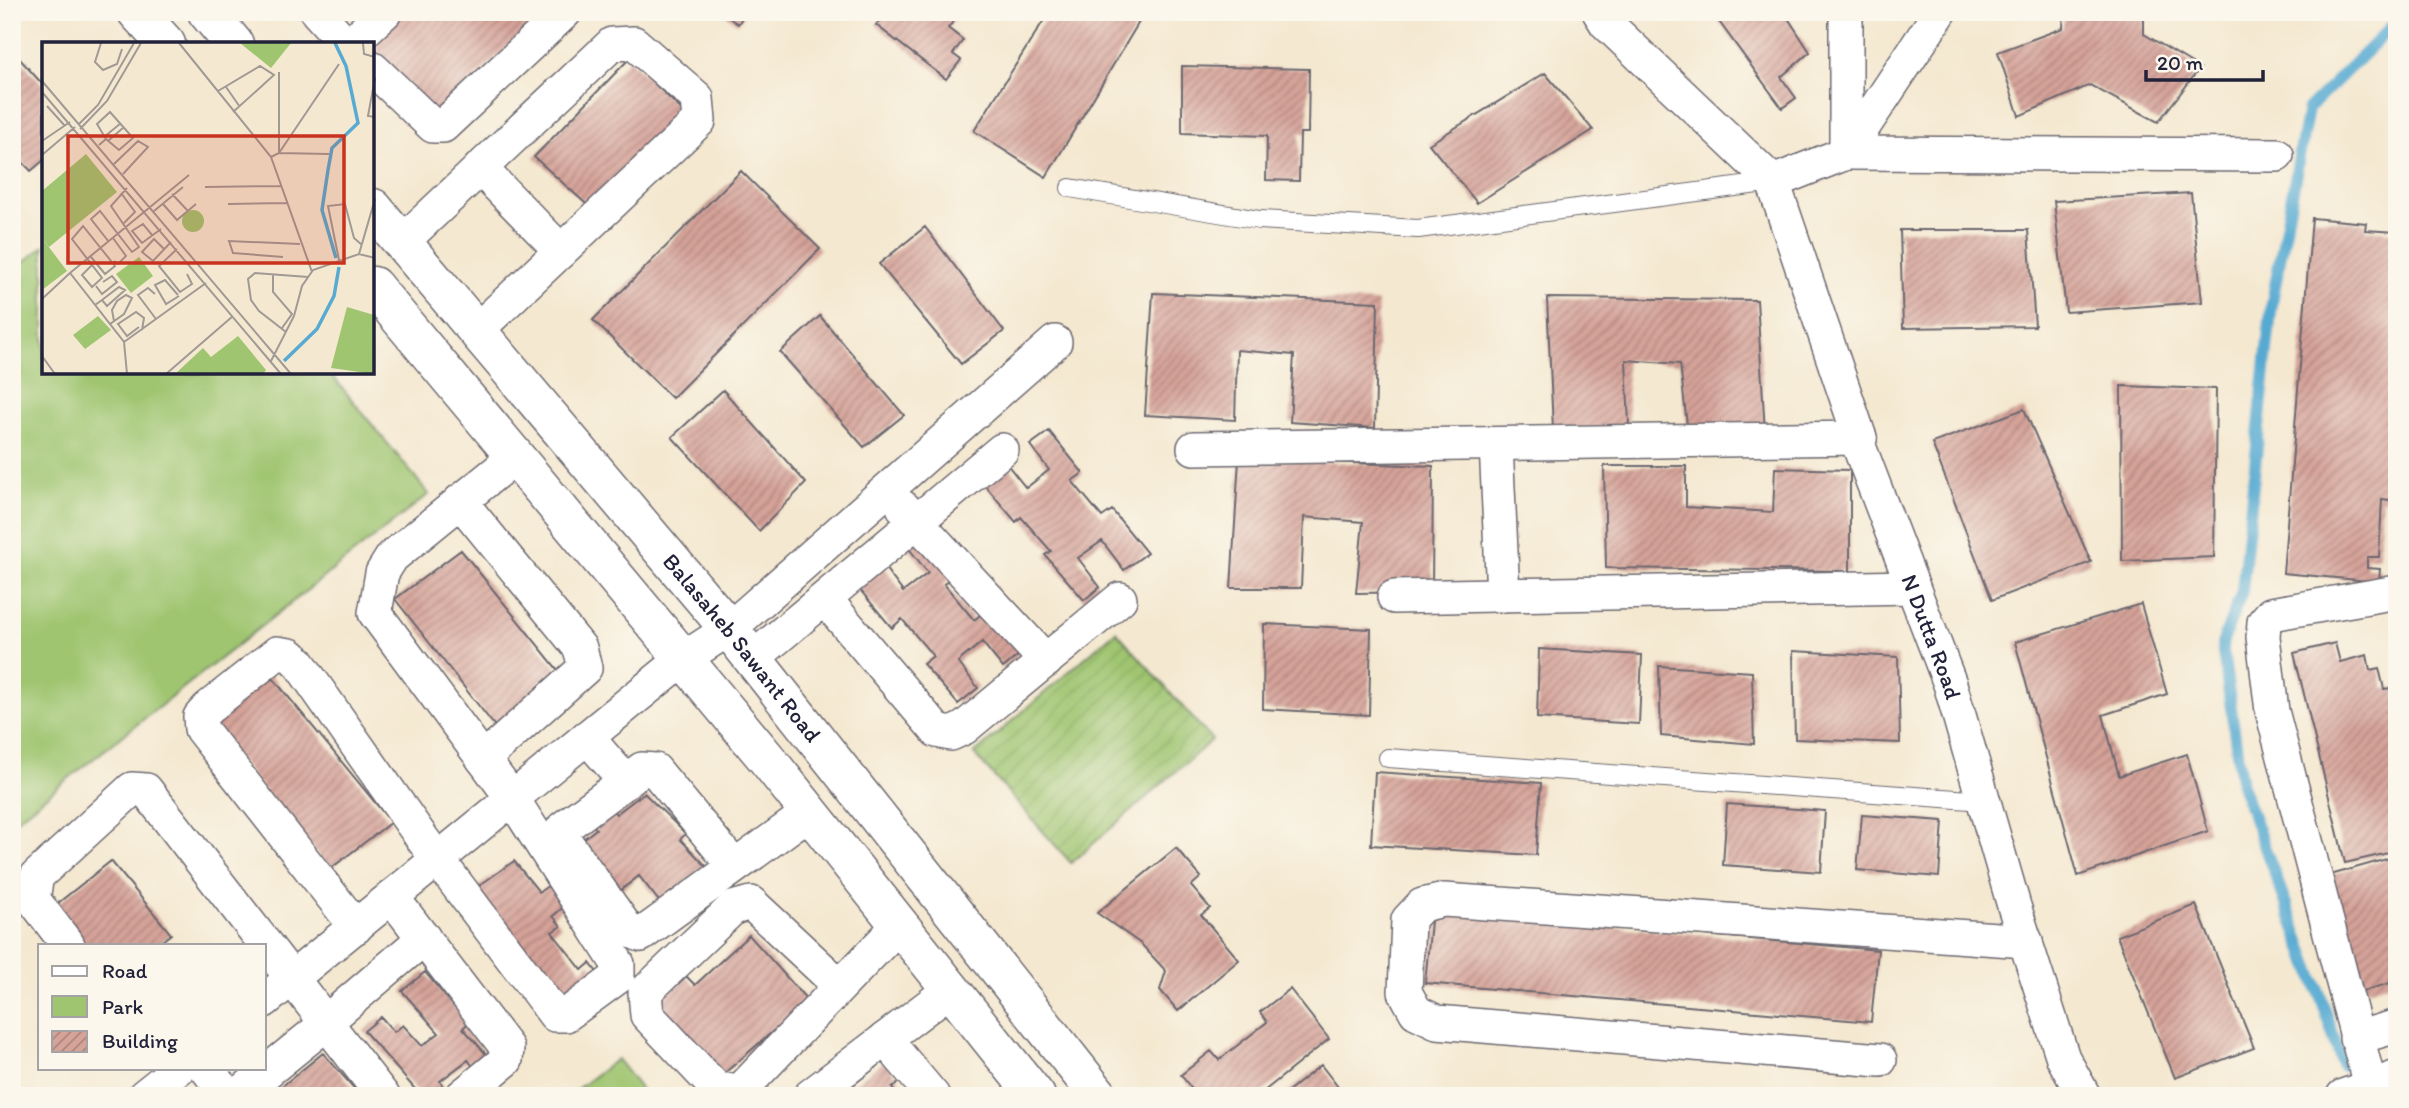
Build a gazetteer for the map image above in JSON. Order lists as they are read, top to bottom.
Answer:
{
  "streets": {
    "main road": ["Balasaheb Sawant Road"],
    "street": ["N Dutta Road"]
  },
  "legend": ["Road", "Park", "Building"],
  "scale_bar": "20 m"
}
